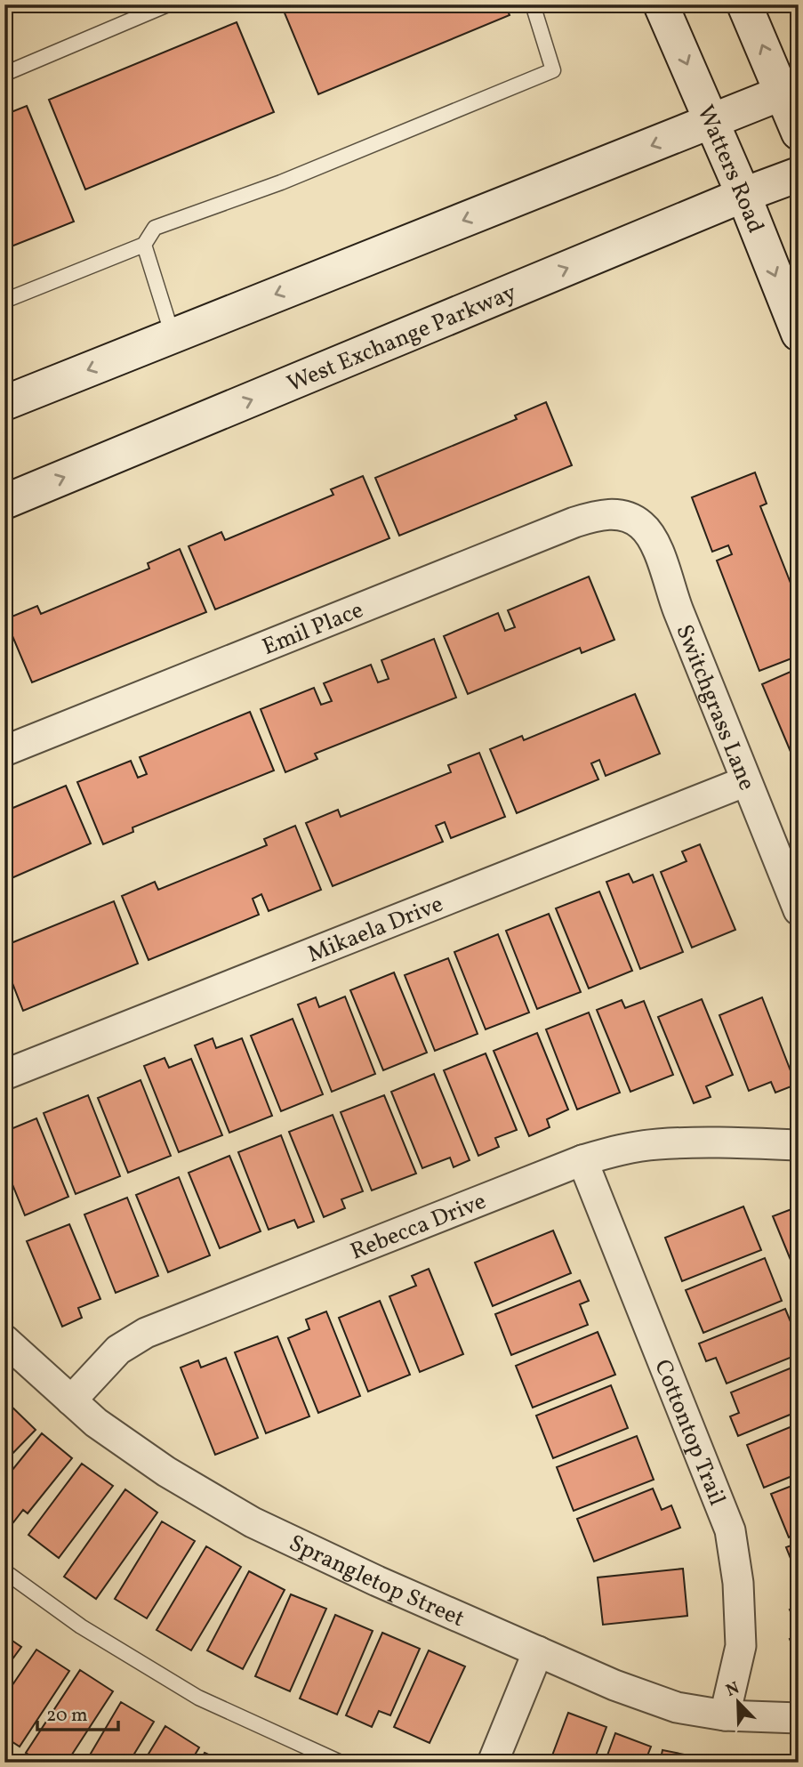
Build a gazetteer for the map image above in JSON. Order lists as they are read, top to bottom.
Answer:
{
  "streets": {
    "main road": ["Watters Road", "West Exchange Parkway"],
    "street": [
      "Emil Place",
      "Switchgrass Lane",
      "Mikaela Drive",
      "Rebecca Drive",
      "Cottontop Trail",
      "Sprangletop Street"
    ]
  },
  "crossings": [
    ["Watters Road", "West Exchange Parkway"],
    ["Emil Place", "Switchgrass Lane"],
    ["Switchgrass Lane", "Mikaela Drive"],
    ["Rebecca Drive", "Cottontop Trail"],
    ["Rebecca Drive", "Sprangletop Street"],
    ["Cottontop Trail", "Sprangletop Street"]
  ],
  "scale_bar": "20 m",
  "north": "top left"
}
